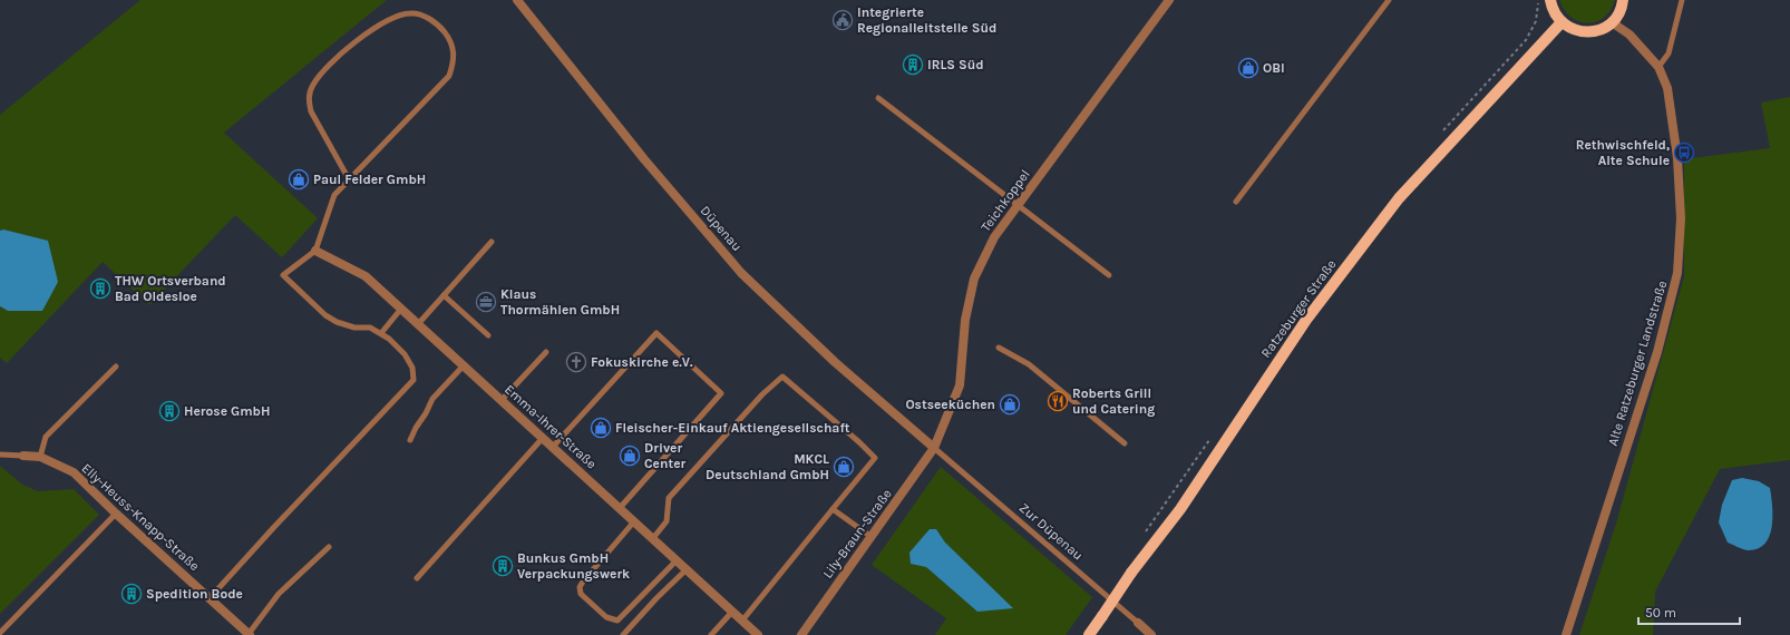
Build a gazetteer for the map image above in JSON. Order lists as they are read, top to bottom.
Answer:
{
  "streets": {
    "main road": ["Ratzeburger Straße"],
    "street": [
      "Teichkoppel",
      "Düpenau",
      "Alte Ratzeburger Landstraße",
      "Emma-Ihrer-Straße",
      "Elly-Heuss-Knapp-Straße",
      "Zur Düpenau",
      "Lily-Braun-Straße"
    ]
  },
  "crossings": [
    ["Teichkoppel", "Düpenau"],
    ["Teichkoppel", "Zur Düpenau"],
    ["Teichkoppel", "Lily-Braun-Straße"],
    ["Düpenau", "Zur Düpenau"],
    ["Düpenau", "Lily-Braun-Straße"],
    ["Zur Düpenau", "Lily-Braun-Straße"]
  ],
  "places": {
    "public building": ["Integrierte Regionalleitstelle Süd"],
    "building": [
      "IRLS Süd",
      "THW Ortsverband Bad Oldesloe",
      "Herose GmbH",
      "Bunkus GmbH Verpackungswerk",
      "Spedition Bode"
    ],
    "shop": [
      "OBI",
      "Paul Felder GmbH",
      "Ostseeküchen",
      "Fleischer-Einkauf Aktiengesellschaft",
      "Driver Center",
      "MKCL Deutschland GmbH"
    ],
    "bus stop": ["Rethwischfeld, Alte Schule"],
    "office": ["Klaus Thormählen GmbH"],
    "church": ["Fokuskirche e.V."],
    "restaurant": ["Roberts Grill und Catering"]
  },
  "scale_bar": "50 m"
}
